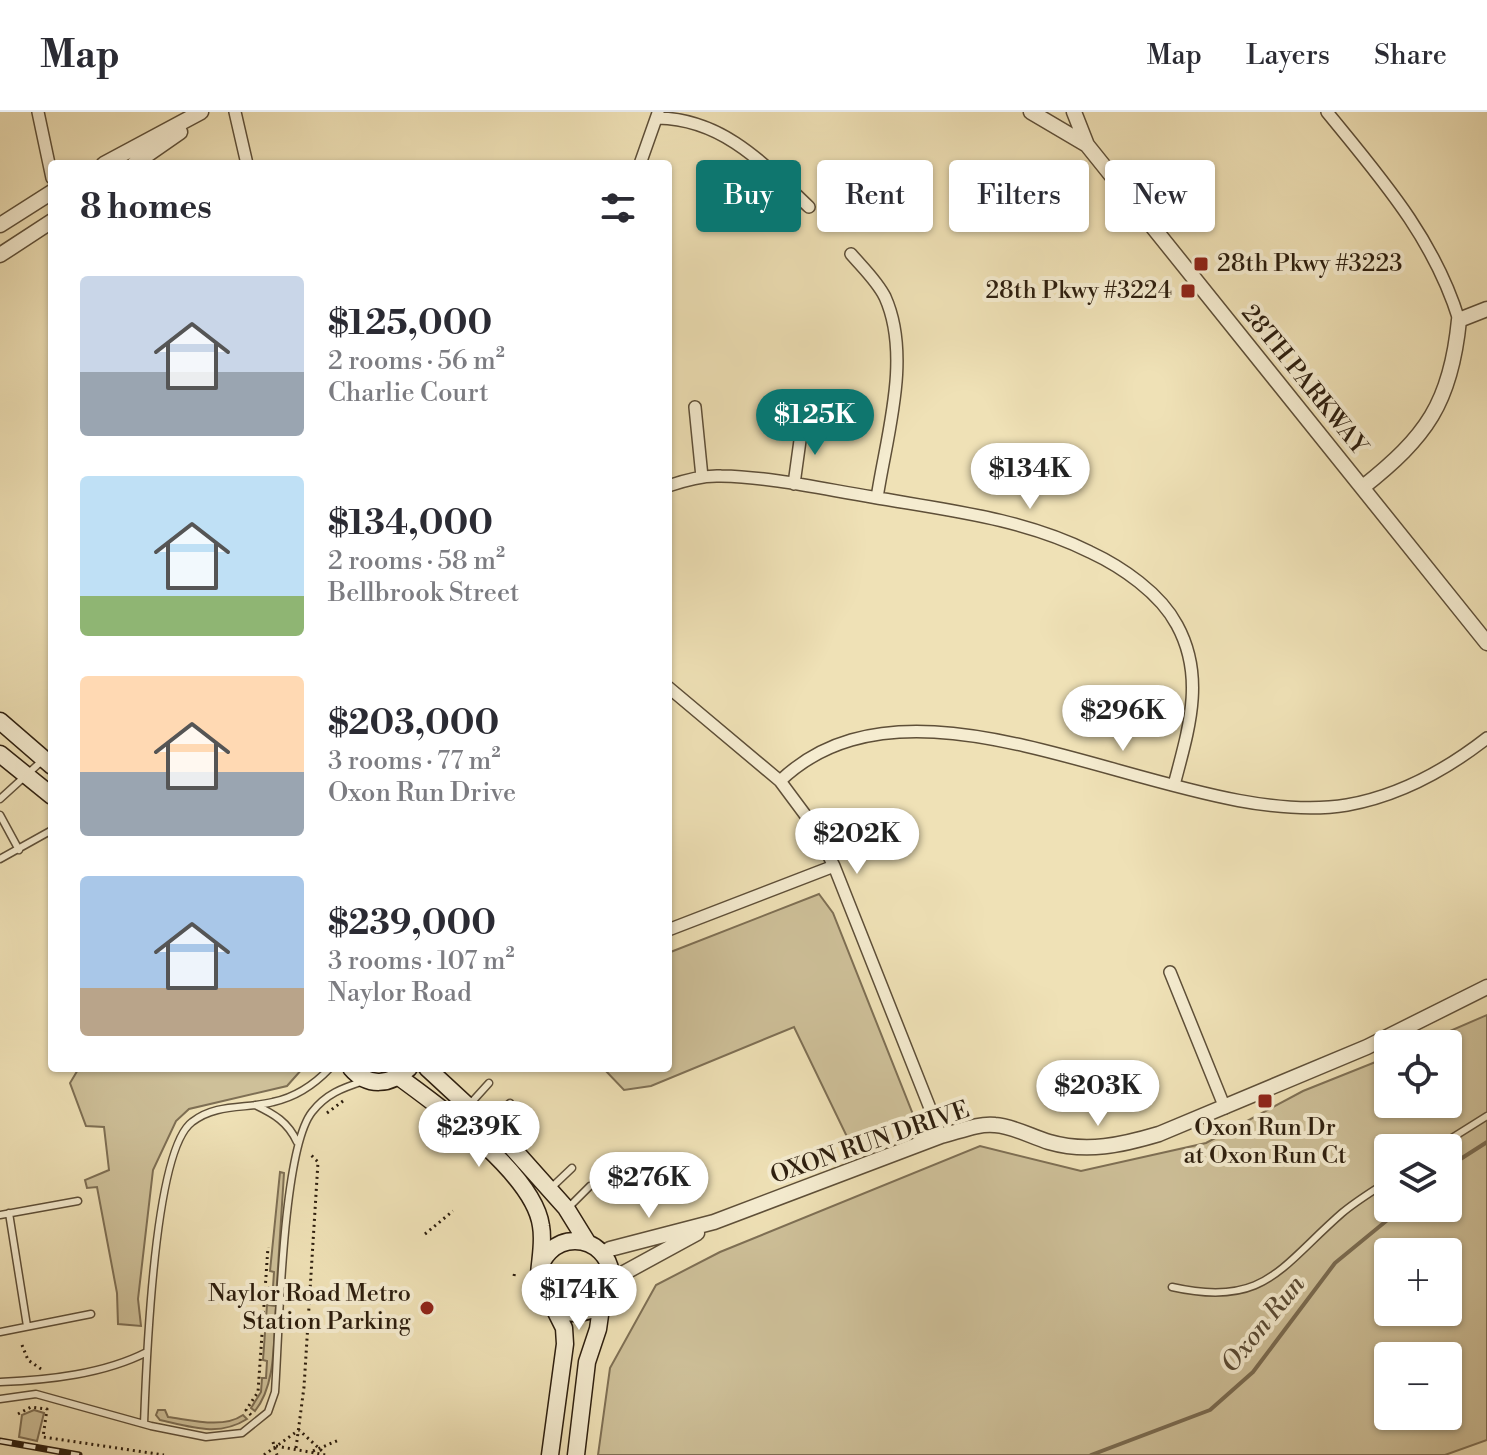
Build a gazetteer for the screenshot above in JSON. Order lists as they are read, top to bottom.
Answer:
{
  "streets": {
    "street": ["28TH PARKWAY", "OXON RUN DRIVE"]
  },
  "water": ["Oxon Run"],
  "places": {
    "transit": ["28th Pkwy #3223", "28th Pkwy #3224", "Oxon Run Dr at Oxon Run Ct"],
    "other": ["Naylor Road Metro Station Parking"]
  },
  "page": {
    "header": "Map",
    "nav": ["Map", "Layers", "Share"],
    "chip": [
      "Buy",
      "Rent",
      "Filters",
      "New"
    ],
    "heading": "8 homes",
    "list": [
      {
        "name": "$125,000",
        "note": "2 rooms · 56 m² · Charlie Court"
      },
      {
        "name": "$134,000",
        "note": "2 rooms · 58 m² · Bellbrook Street"
      },
      {
        "name": "$203,000",
        "note": "3 rooms · 77 m² · Oxon Run Drive"
      },
      {
        "name": "$239,000",
        "note": "3 rooms · 107 m² · Naylor Road"
      }
    ],
    "price": [
      "$125K",
      "$134K",
      "$296K",
      "$202K",
      "$203K",
      "$239K",
      "$276K",
      "$174K"
    ],
    "map_buttons": ["+", "−"]
  }
}
